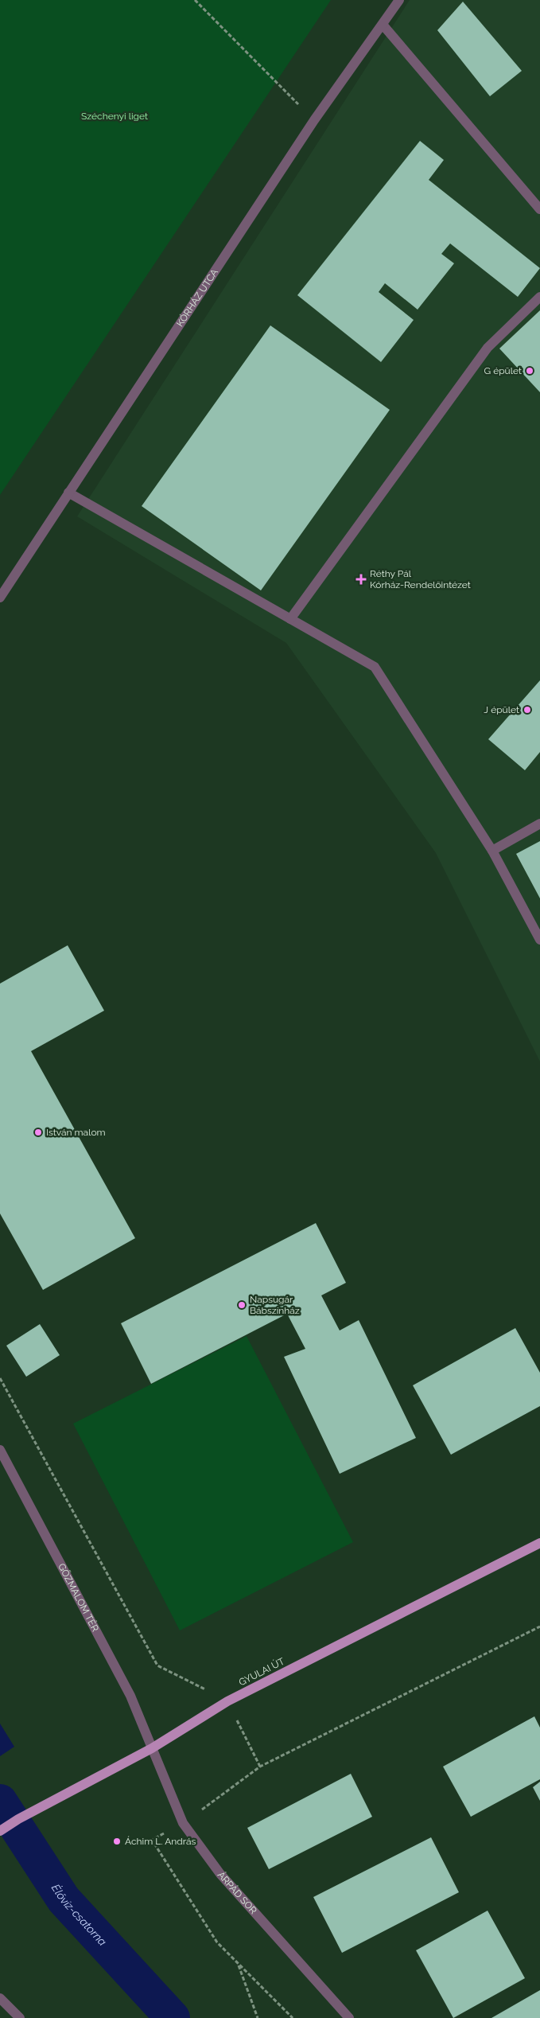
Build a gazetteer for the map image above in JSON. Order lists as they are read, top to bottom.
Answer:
{
  "streets": {
    "main road": ["GYULAI ÚT"],
    "street": ["KÓRHÁZ UTCA", "GŐZMALOM TÉR", "ÁRPÁD SOR"]
  },
  "crossings": [
    ["GŐZMALOM TÉR", "GYULAI ÚT"],
    ["GŐZMALOM TÉR", "ÁRPÁD SOR"],
    ["GYULAI ÚT", "ÁRPÁD SOR"]
  ],
  "water": ["Élővíz-csatorna"],
  "parks": ["Széchenyi liget"],
  "places": {
    "other": [
      "G épület",
      "J épület",
      "István malom",
      "Napsugár Bábszínház",
      "Áchim L. András"
    ],
    "health": ["Réthy Pál Kórház-Rendelőintézet"]
  }
}
